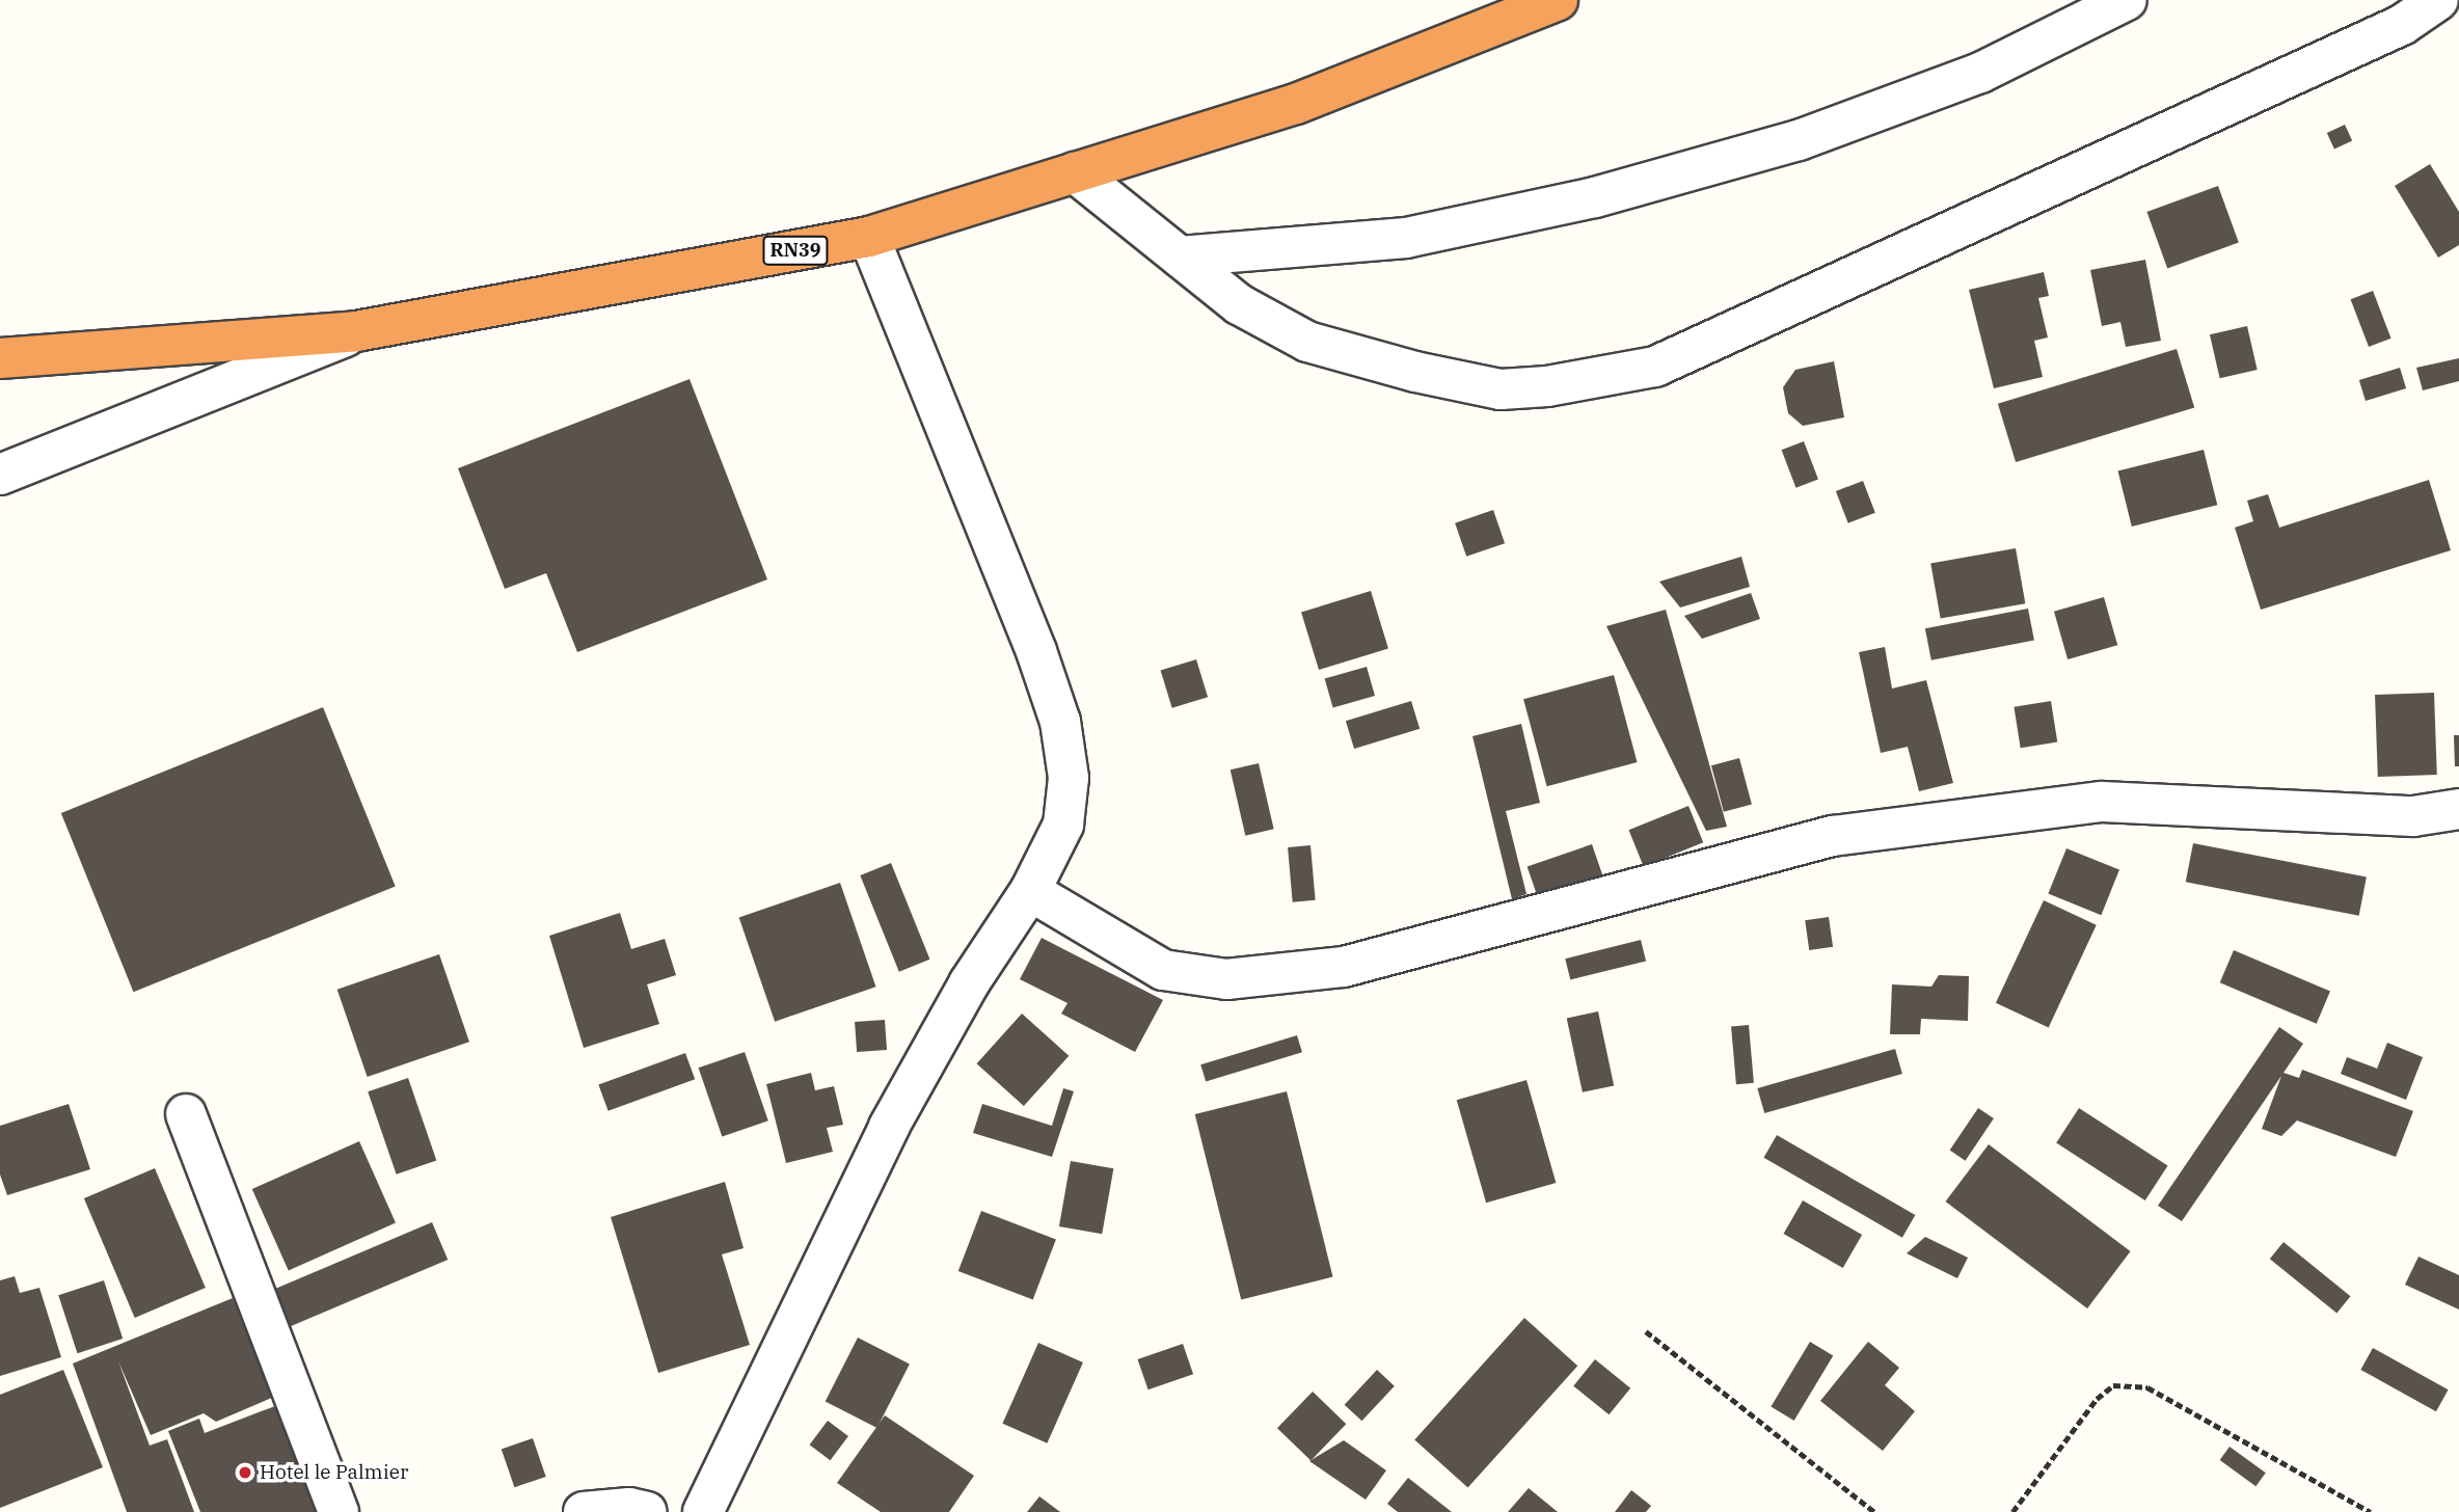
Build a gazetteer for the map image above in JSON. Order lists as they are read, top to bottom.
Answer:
{
  "streets": {
    "highway": ["RN39"]
  },
  "places": ["Hotel le Palmier"]
}
